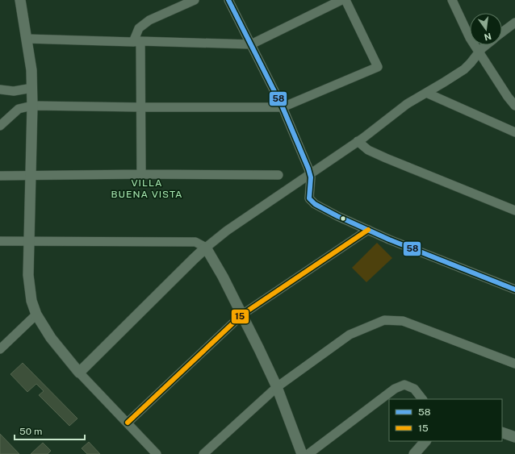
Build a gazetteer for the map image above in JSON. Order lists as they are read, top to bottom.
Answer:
{
  "districts": ["VILLA BUENA VISTA"],
  "lines": ["transit line 58", "transit line 15"],
  "legend": ["58", "15"],
  "scale_bar": "50 m",
  "north": "bottom"
}
